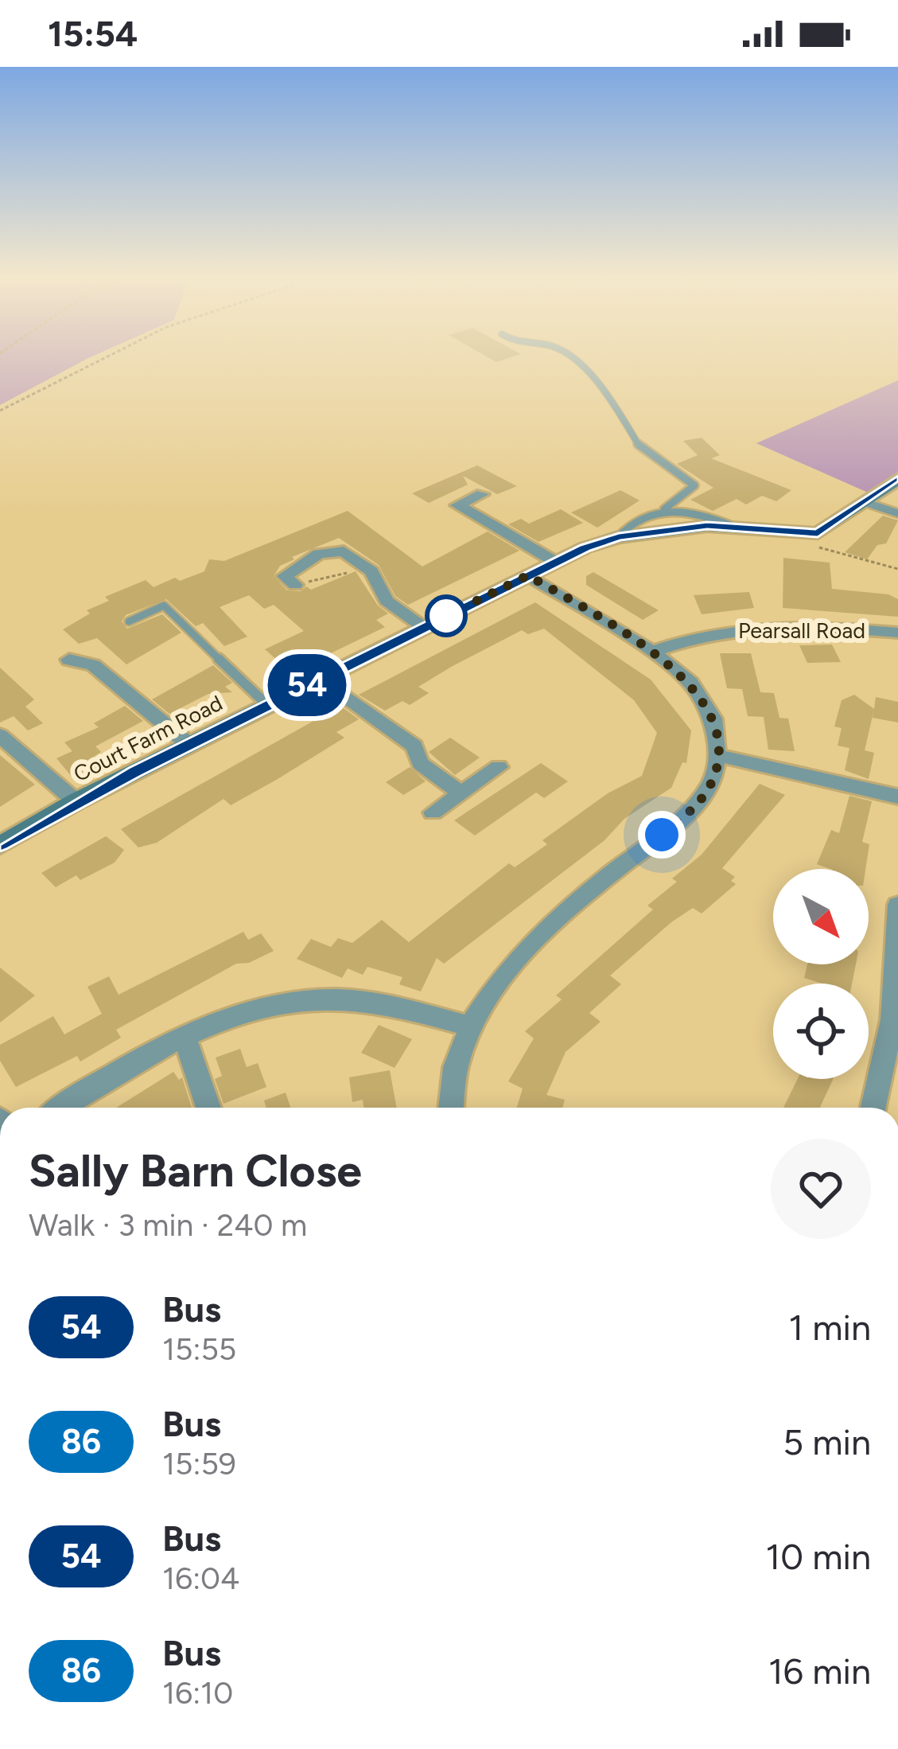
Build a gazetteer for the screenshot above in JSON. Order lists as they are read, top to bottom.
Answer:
{
  "streets": {
    "street": ["Pearsall Road", "Court Farm Road"]
  },
  "lines": ["bus line 54"],
  "north": "bottom right",
  "page": {
    "status": "15:54",
    "on_map": "54",
    "heading": ["Sally Barn Close", "Walk · 3 min · 240 m"],
    "list": [
      {
        "mark": "54",
        "name": "Bus",
        "note": "15:55",
        "value": "1 min"
      },
      {
        "mark": "86",
        "name": "Bus",
        "note": "15:59",
        "value": "5 min"
      },
      {
        "mark": "54",
        "name": "Bus",
        "note": "16:04",
        "value": "10 min"
      },
      {
        "mark": "86",
        "name": "Bus",
        "note": "16:10",
        "value": "16 min"
      }
    ]
  }
}
